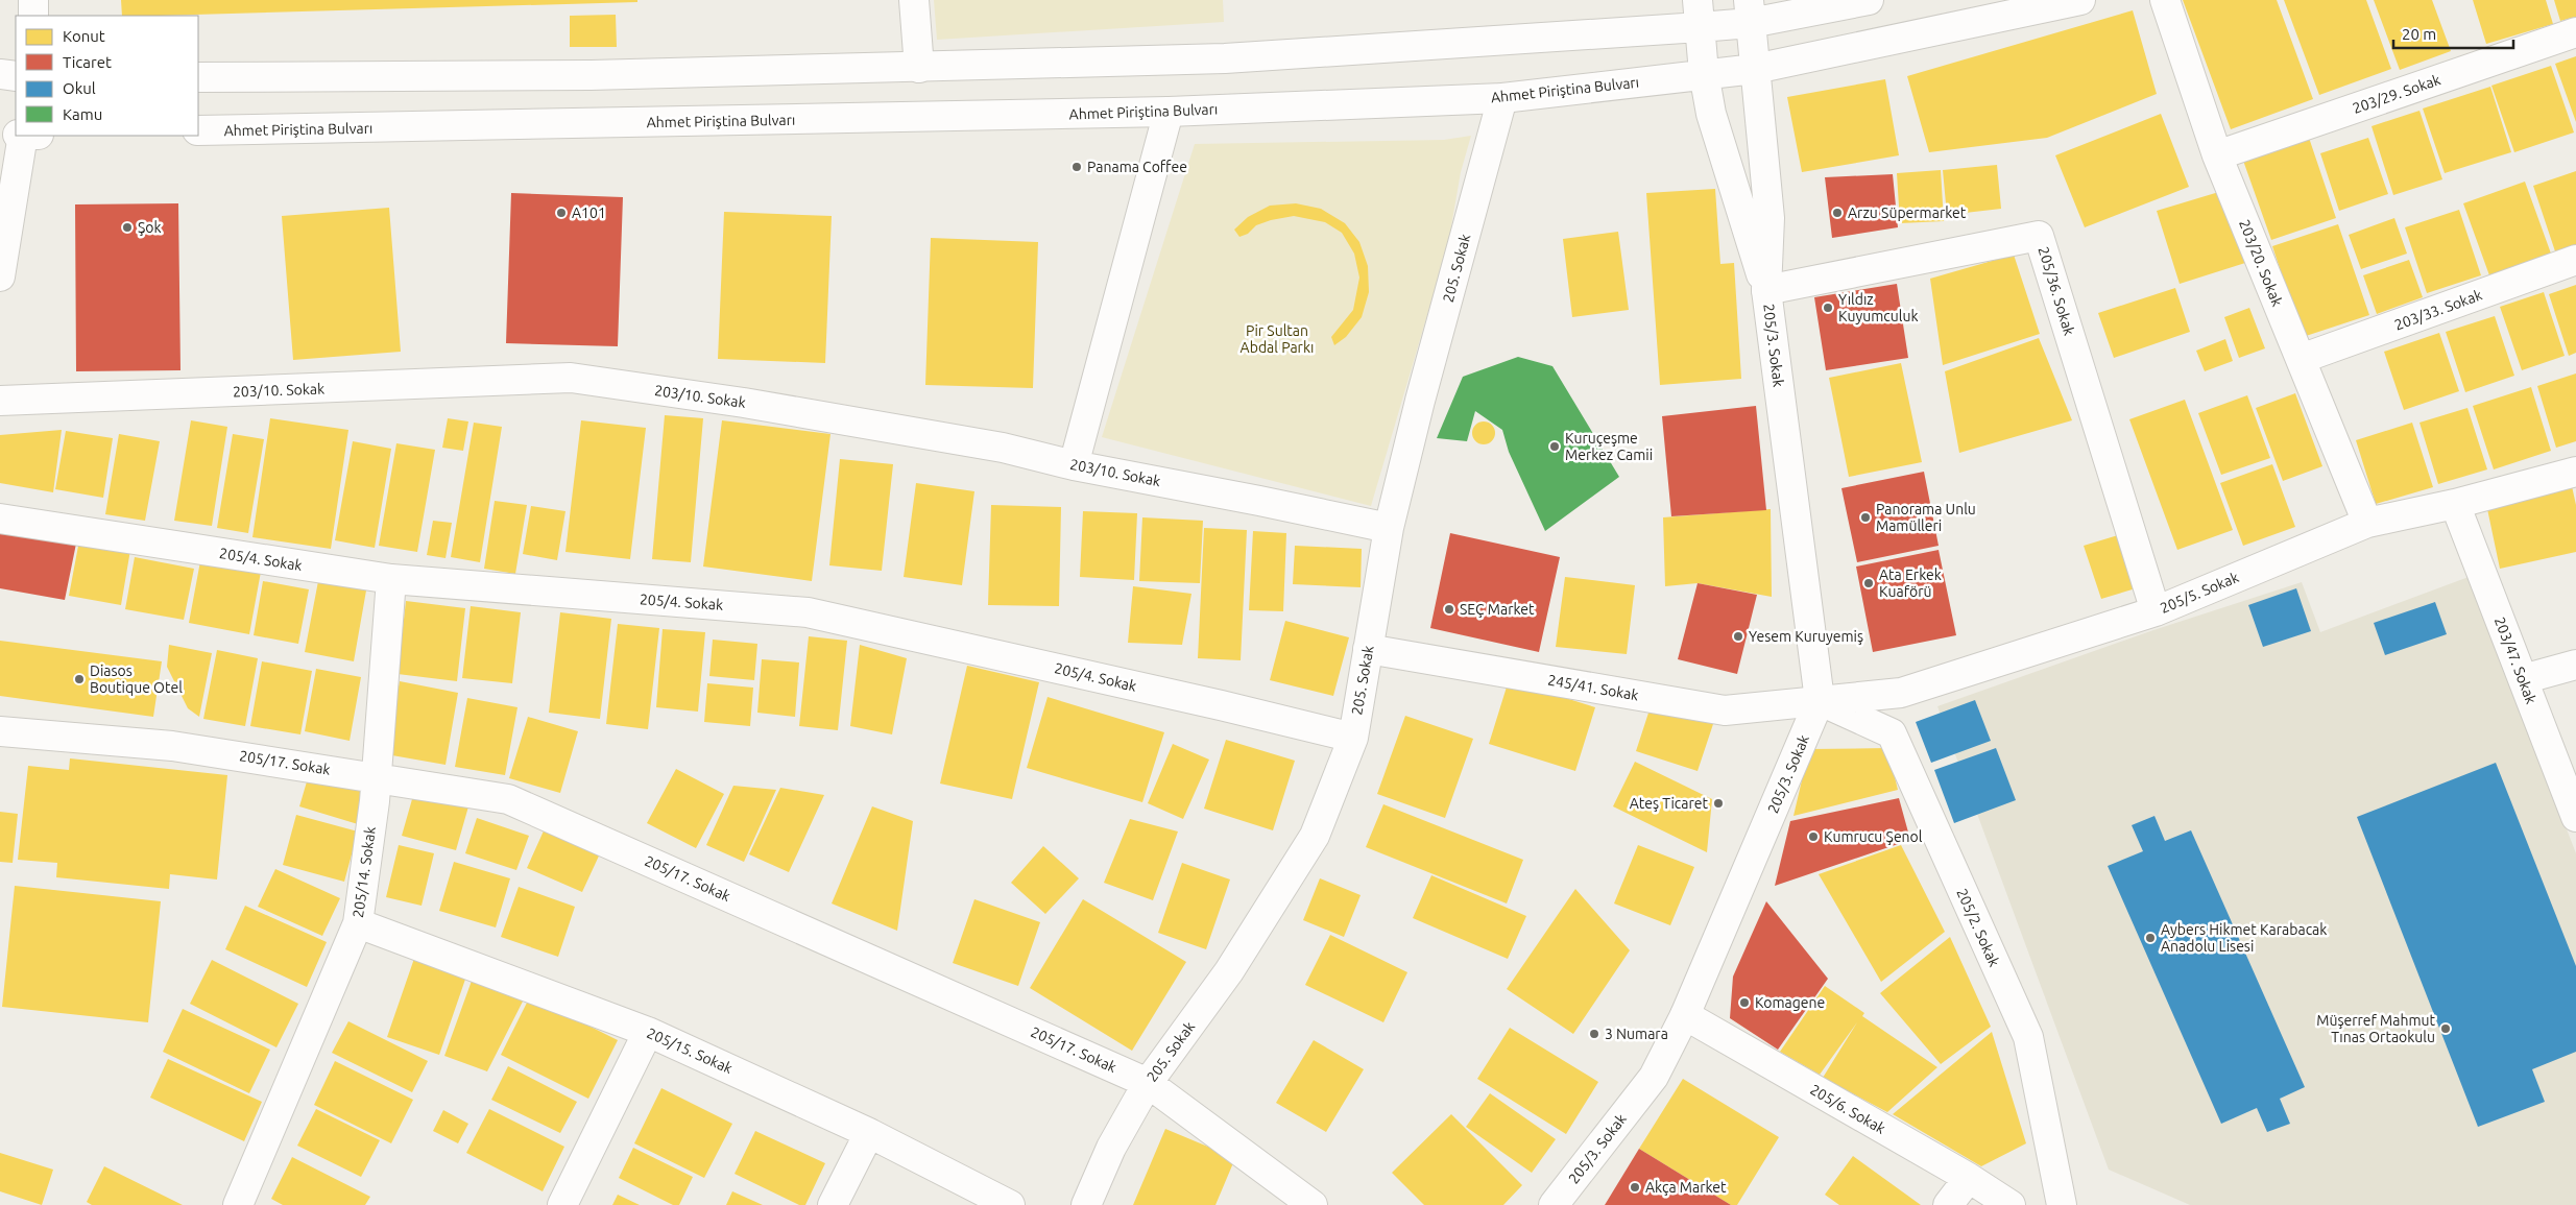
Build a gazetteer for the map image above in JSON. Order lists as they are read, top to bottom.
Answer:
{
  "streets": {
    "street": [
      "Ahmet Piriştina Bulvarı",
      "203/29. Sokak",
      "203/20. Sokak",
      "205. Sokak",
      "205/36. Sokak",
      "203/33. Sokak",
      "205/3. Sokak",
      "203/10. Sokak",
      "205/4. Sokak",
      "205/5. Sokak",
      "203/47. Sokak",
      "245/41. Sokak",
      "205/17. Sokak",
      "205/14. Sokak",
      "205/2. Sokak",
      "205/15. Sokak",
      "205/6. Sokak"
    ]
  },
  "crossings": [
    ["Ahmet Piriştina Bulvarı", "205. Sokak"],
    ["Ahmet Piriştina Bulvarı", "205/3. Sokak"],
    ["203/29. Sokak", "203/20. Sokak"],
    ["203/20. Sokak", "203/33. Sokak"],
    ["203/20. Sokak", "205/5. Sokak"],
    ["205. Sokak", "203/10. Sokak"],
    ["205. Sokak", "205/4. Sokak"],
    ["205. Sokak", "245/41. Sokak"],
    ["205. Sokak", "205/17. Sokak"],
    ["205/36. Sokak", "205/3. Sokak"],
    ["205/36. Sokak", "205/5. Sokak"],
    ["205/3. Sokak", "205/5. Sokak"],
    ["205/3. Sokak", "245/41. Sokak"],
    ["205/3. Sokak", "205/2. Sokak"],
    ["205/3. Sokak", "205/6. Sokak"],
    ["205/4. Sokak", "205/14. Sokak"],
    ["205/5. Sokak", "203/47. Sokak"],
    ["205/5. Sokak", "245/41. Sokak"],
    ["205/5. Sokak", "205/2. Sokak"],
    ["245/41. Sokak", "205/2. Sokak"],
    ["205/17. Sokak", "205/14. Sokak"],
    ["205/14. Sokak", "205/15. Sokak"]
  ],
  "parks": ["Pir Sultan Abdal Parkı"],
  "places": [
    "Panama Coffee",
    "A101",
    "Arzu Süpermarket",
    "Şok",
    "Yıldız Kuyumculuk",
    "Kuruçeşme Merkez Camii",
    "Panorama Unlu Mamülleri",
    "Ata Erkek Kuaförü",
    "SEÇ Market",
    "Yesem Kuruyemiş",
    "Diasos Boutique Otel",
    "Ateş Ticaret",
    "Kumrucu Şenol",
    "Aybers Hikmet Karabacak Anadolu Lisesi",
    "Komagene",
    "Müşerref Mahmut Tınas Ortaokulu",
    "3 Numara",
    "Akça Market"
  ],
  "legend": [
    "Konut",
    "Ticaret",
    "Okul",
    "Kamu"
  ],
  "scale_bar": "20 m"
}
